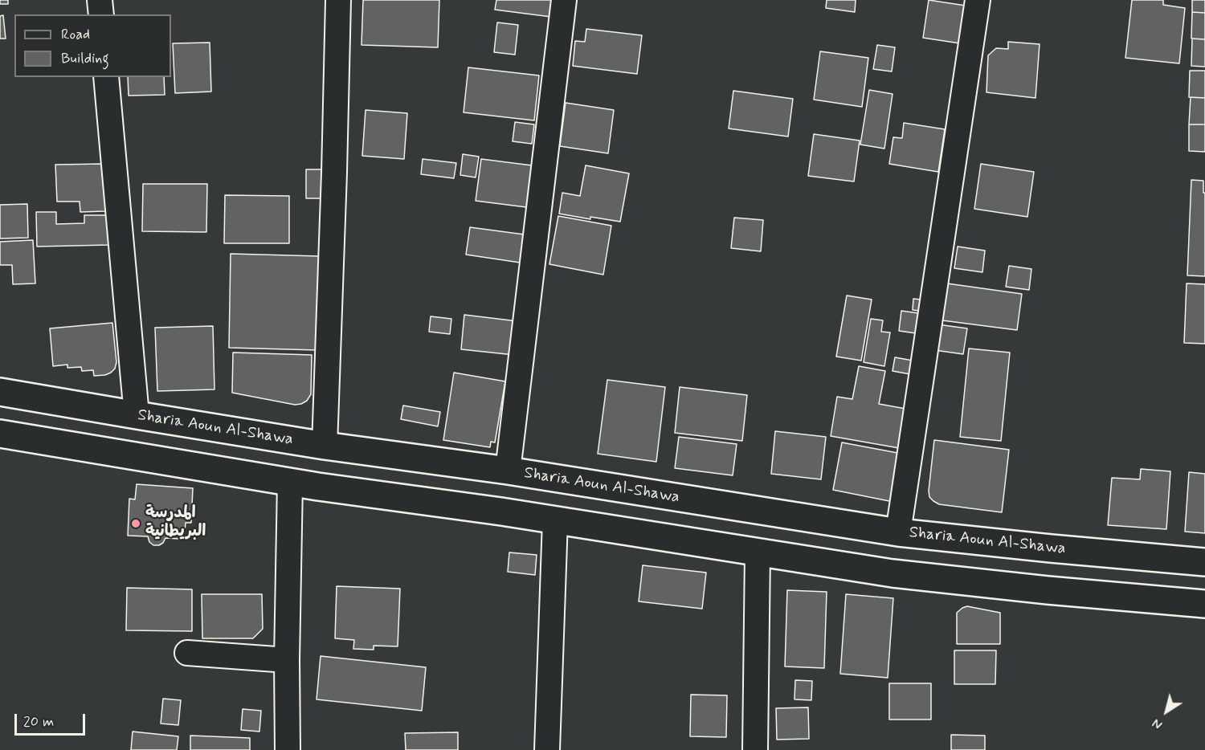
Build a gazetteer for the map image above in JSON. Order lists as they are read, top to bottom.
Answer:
{
  "streets": {
    "main road": ["Sharia Aoun Al-Shawa"]
  },
  "places": ["المدرسة البريطانية"],
  "legend": ["Road", "Building"],
  "scale_bar": "20 m",
  "north": "bottom left"
}
